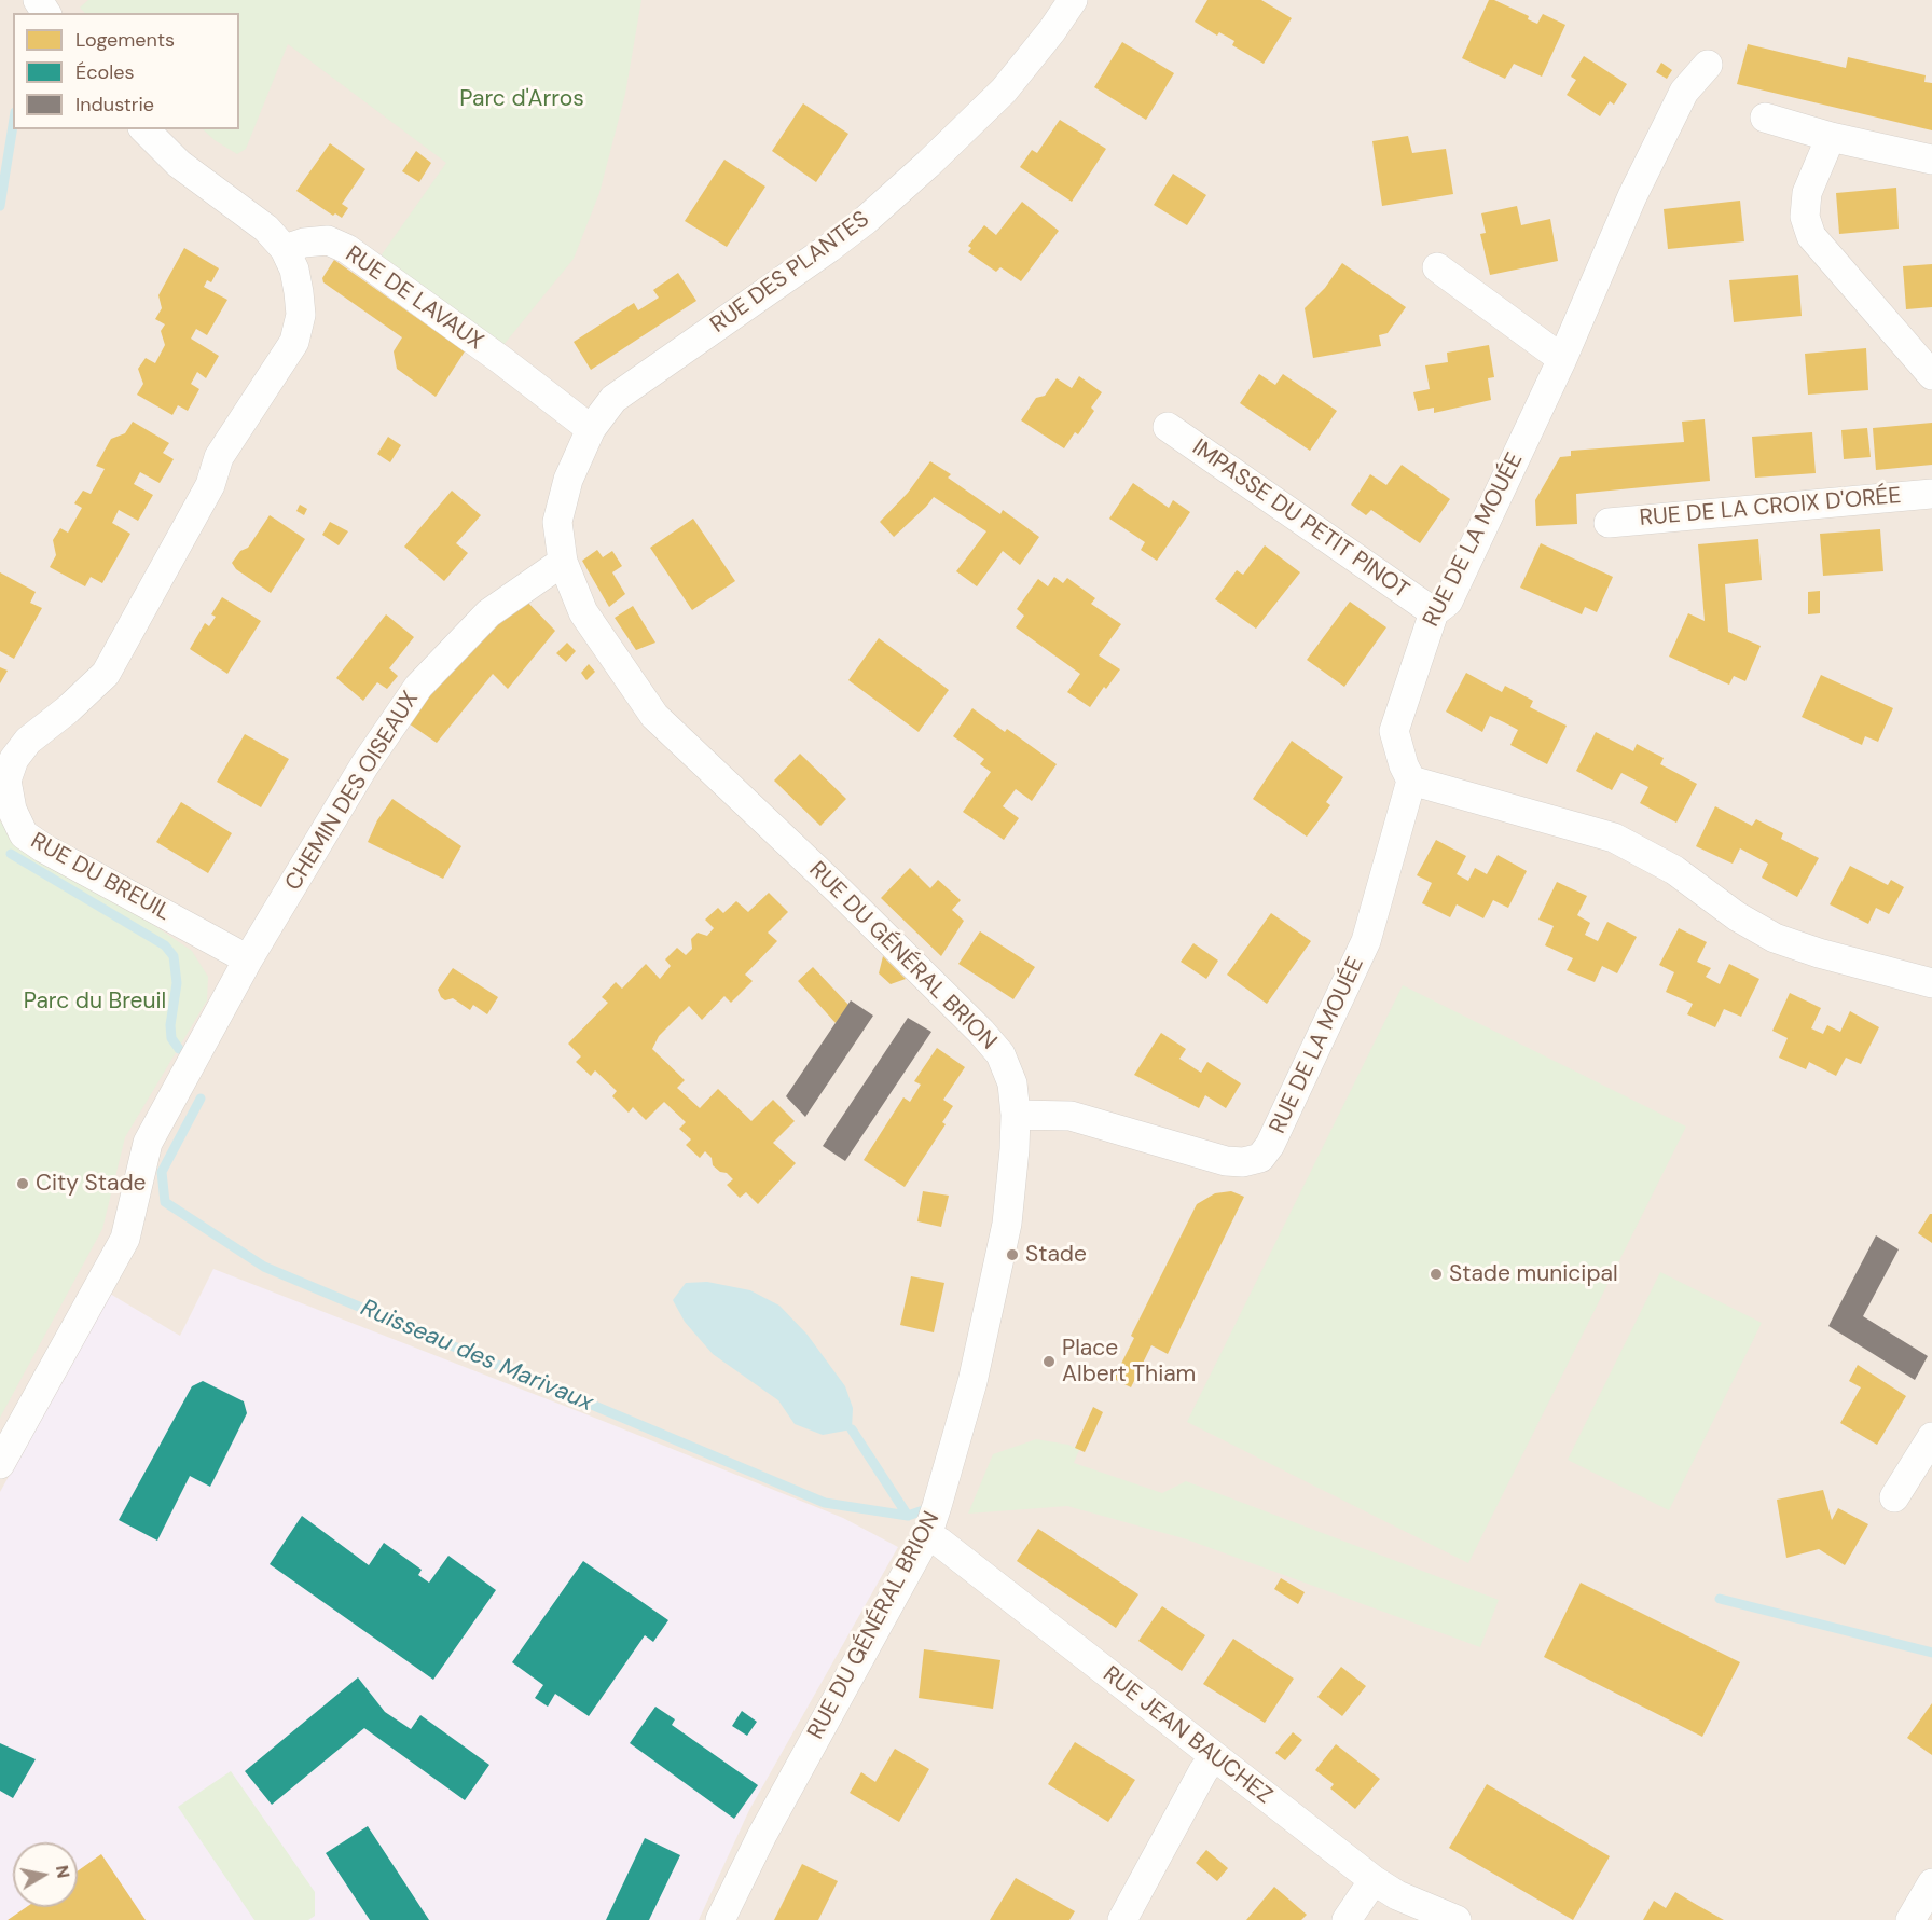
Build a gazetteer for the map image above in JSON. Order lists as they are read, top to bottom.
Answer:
{
  "streets": {
    "street": [
      "RUE DES PLANTES",
      "RUE DE LAVAUX",
      "RUE DE LA CROIX D'ORÉE",
      "IMPASSE DU PETIT PINOT",
      "RUE DE LA MOUÉE",
      "CHEMIN DES OISEAUX",
      "RUE DU BREUIL",
      "RUE DU GÉNÉRAL BRION",
      "RUE JEAN BAUCHEZ"
    ]
  },
  "crossings": [
    ["RUE DES PLANTES", "RUE DE LAVAUX"],
    ["RUE DES PLANTES", "CHEMIN DES OISEAUX"],
    ["RUE DES PLANTES", "RUE DU GÉNÉRAL BRION"],
    ["RUE DE LAVAUX", "RUE DU BREUIL"],
    ["IMPASSE DU PETIT PINOT", "RUE DE LA MOUÉE"],
    ["RUE DE LA MOUÉE", "RUE DU GÉNÉRAL BRION"],
    ["CHEMIN DES OISEAUX", "RUE DU BREUIL"],
    ["CHEMIN DES OISEAUX", "RUE DU GÉNÉRAL BRION"],
    ["RUE DU GÉNÉRAL BRION", "RUE JEAN BAUCHEZ"]
  ],
  "water": ["Ruisseau des Marivaux"],
  "parks": ["Parc d'Arros", "Parc du Breuil"],
  "places": [
    "City Stade",
    "Stade",
    "Stade municipal",
    "Place Albert Thiam"
  ],
  "legend": ["Logements", "Écoles", "Industrie"],
  "north": "right"
}
